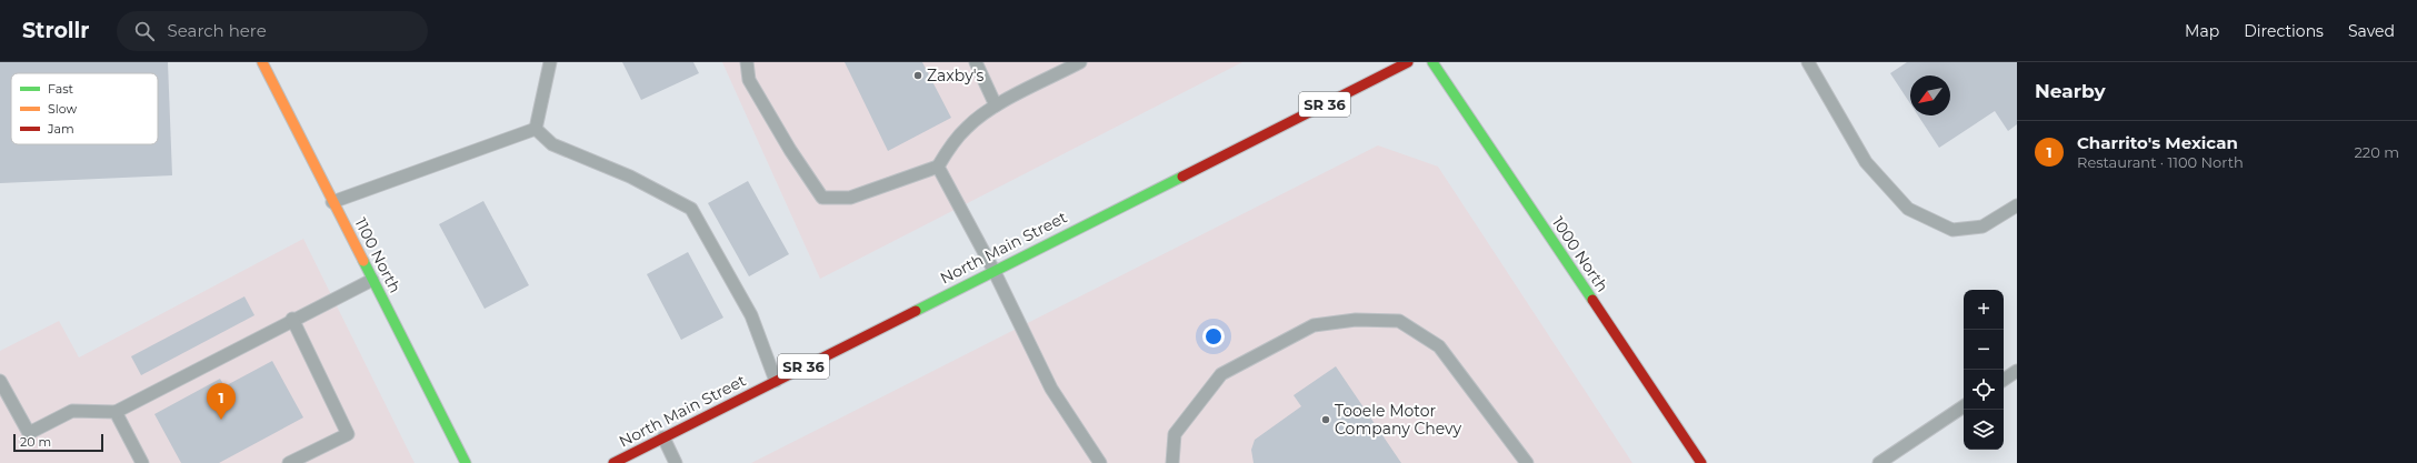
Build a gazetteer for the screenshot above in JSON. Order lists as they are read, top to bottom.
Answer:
{
  "streets": {
    "main road": [
      "SR 36",
      "North Main Street",
      "1000 North",
      "1100 North"
    ]
  },
  "places": ["Zaxby's", "Tooele Motor Company Chevy"],
  "legend": ["Fast", "Slow", "Jam"],
  "scale_bar": "20 m",
  "north": "bottom left",
  "page": {
    "header": "Strollr",
    "search": "Search here",
    "nav": ["Map", "Directions", "Saved"],
    "heading": "Nearby",
    "list": [
      {
        "mark": "1",
        "name": "Charrito's Mexican",
        "note": "Restaurant · 1100 North",
        "value": "220 m"
      }
    ],
    "map_buttons": ["+", "−"],
    "pins": "1",
    "scale": "20 m"
  }
}
